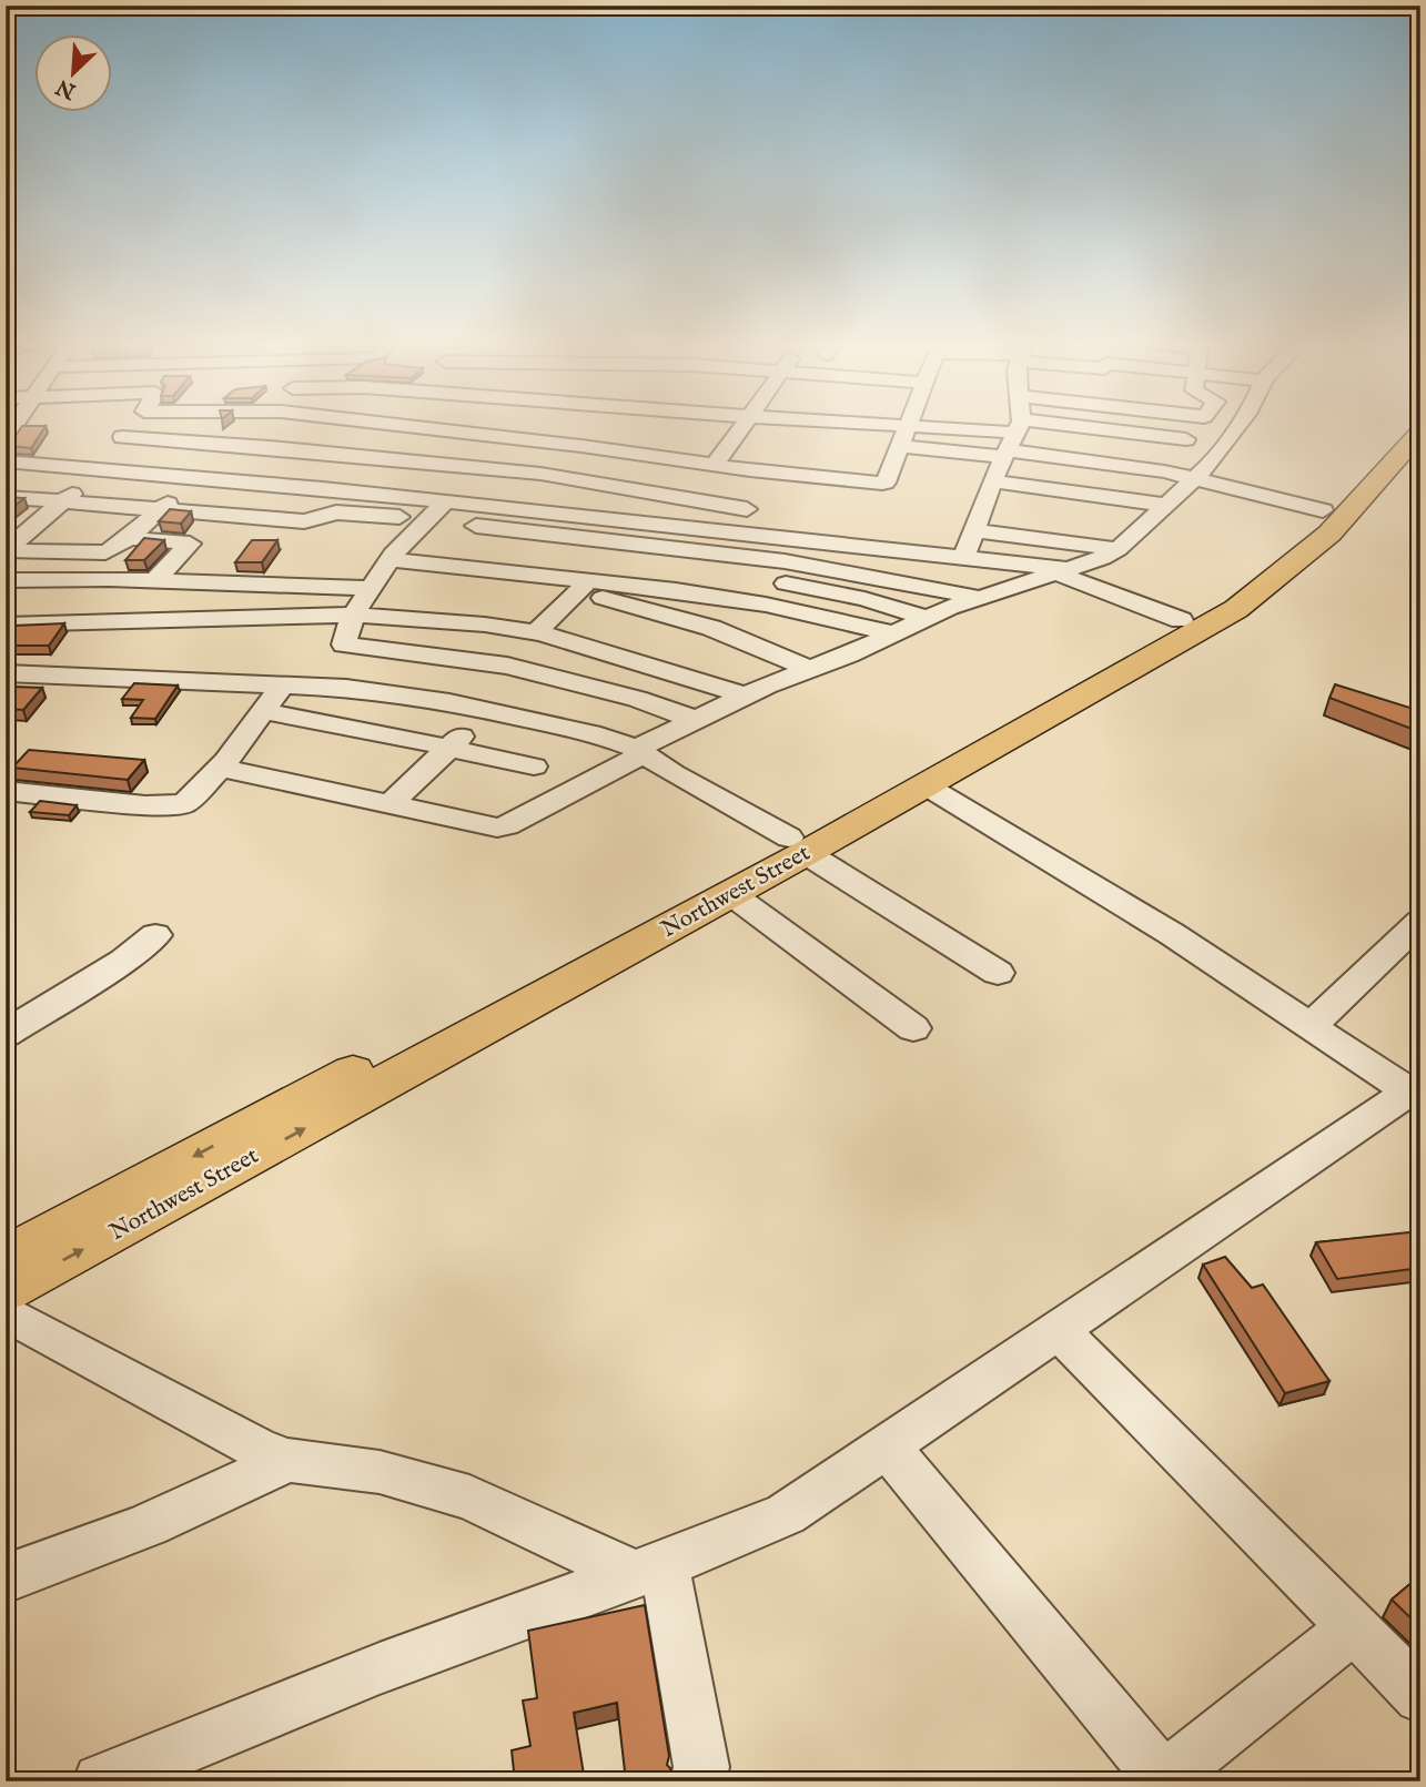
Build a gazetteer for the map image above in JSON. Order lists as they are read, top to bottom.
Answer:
{
  "streets": {
    "main road": ["Northwest Street"]
  },
  "north": "bottom left"
}
